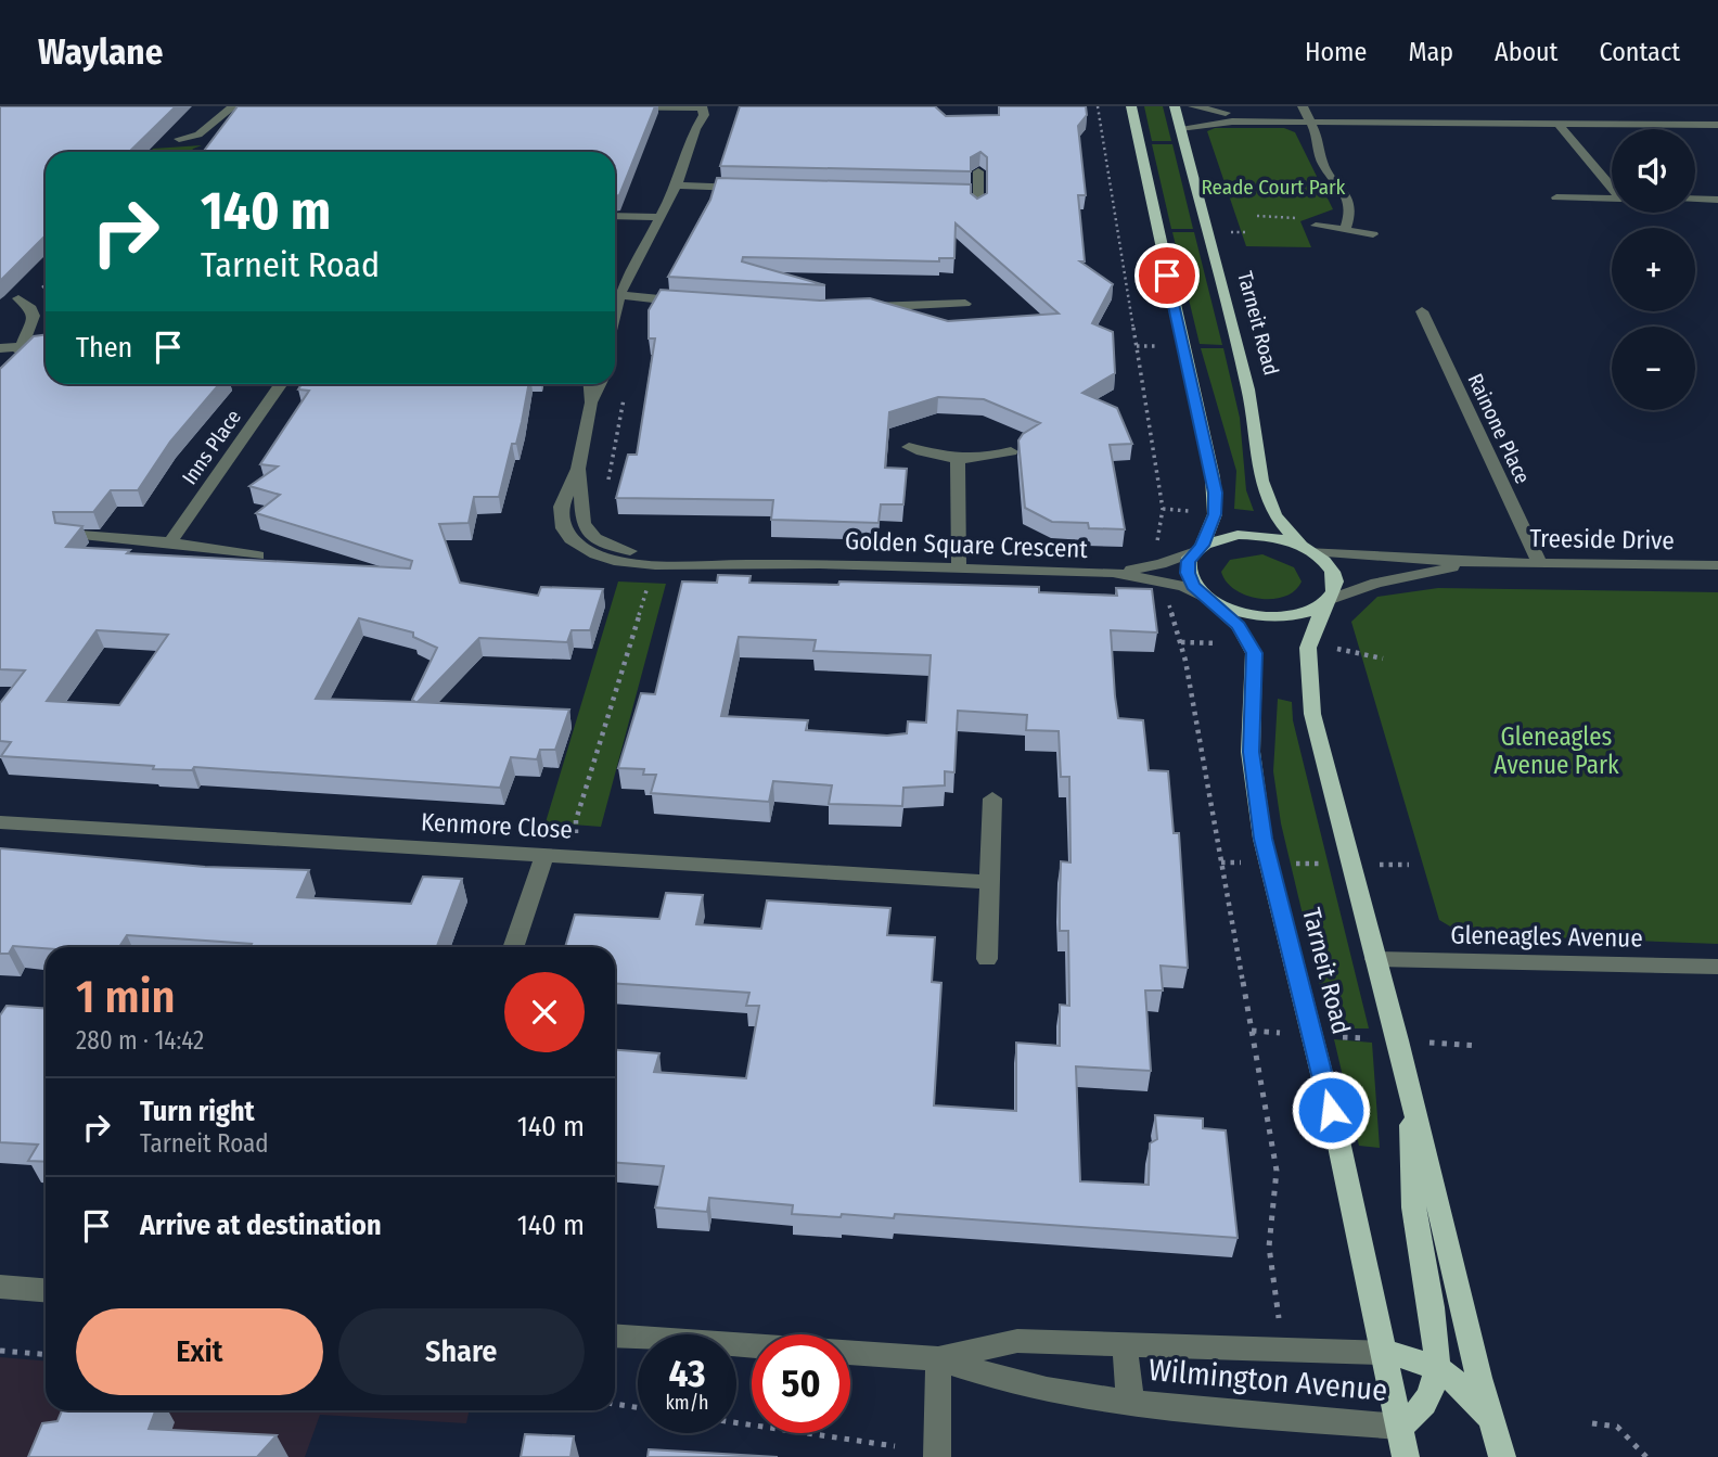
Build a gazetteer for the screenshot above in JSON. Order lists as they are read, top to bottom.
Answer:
{
  "streets": {
    "main road": ["Tarneit Road"],
    "street": [
      "Rainone Place",
      "Inns Place",
      "Treeside Drive",
      "Golden Square Crescent",
      "Kenmore Close",
      "Gleneagles Avenue",
      "Wilmington Avenue"
    ]
  },
  "crossings": [
    ["Tarneit Road", "Treeside Drive"],
    ["Tarneit Road", "Golden Square Crescent"],
    ["Tarneit Road", "Gleneagles Avenue"],
    ["Tarneit Road", "Wilmington Avenue"],
    ["Rainone Place", "Treeside Drive"]
  ],
  "parks": ["Reade Court Park", "Gleneagles Avenue Park"],
  "page": {
    "header": "Waylane",
    "nav": [
      "Home",
      "Map",
      "About",
      "Contact"
    ],
    "map_buttons": ["+", "−"],
    "turn": ["140 m", "Tarneit Road"],
    "then": "Then",
    "heading": ["1 min", "280 m · 14:42"],
    "list": [
      {
        "name": "Turn right",
        "note": "Tarneit Road",
        "value": "140 m"
      },
      {
        "name": "Arrive at destination",
        "value": "140 m"
      }
    ],
    "buttons": ["Exit", "Share"],
    "speed": "43 km/h",
    "limit": "50"
  }
}
